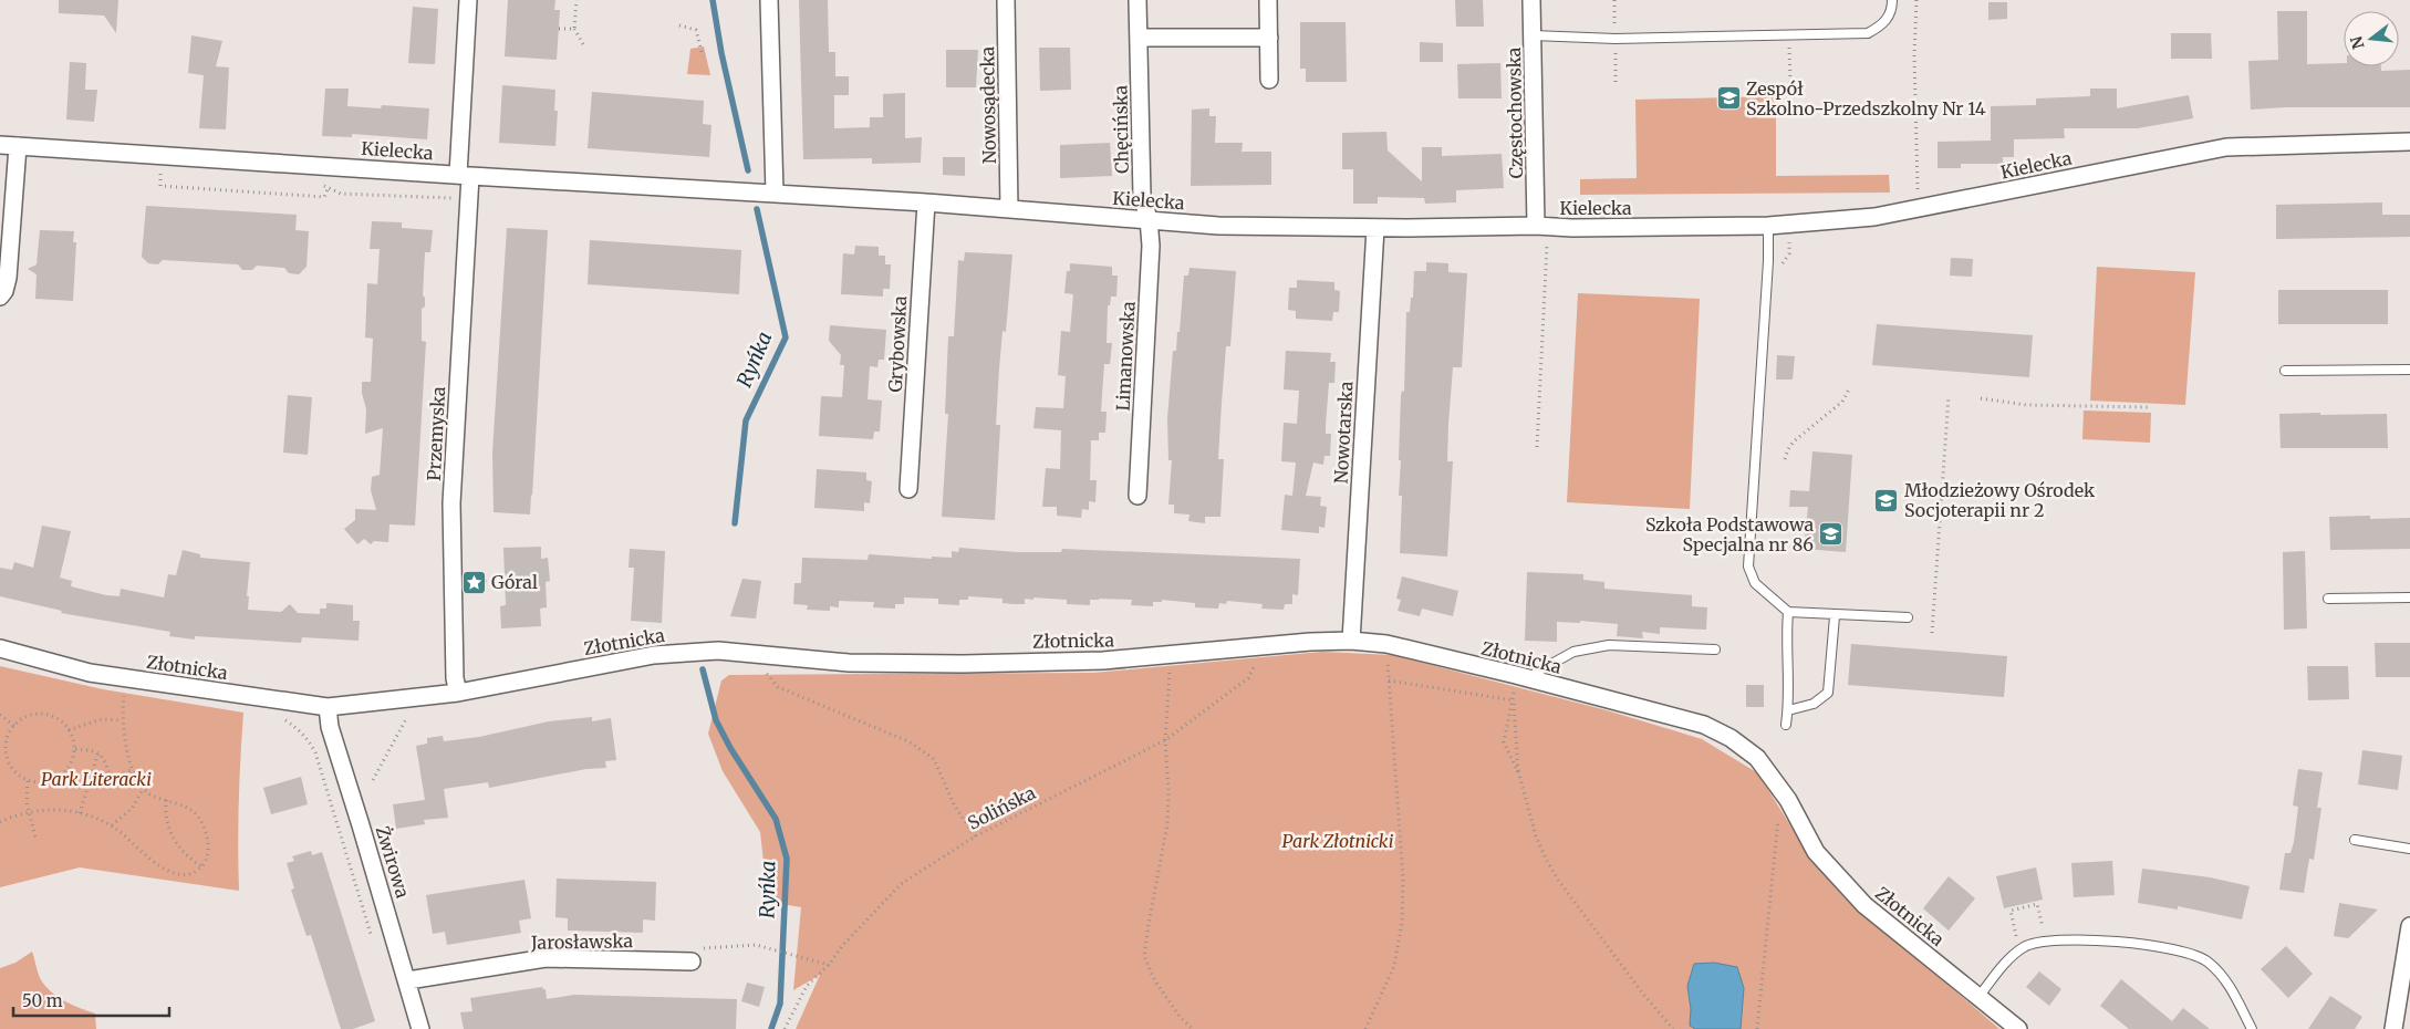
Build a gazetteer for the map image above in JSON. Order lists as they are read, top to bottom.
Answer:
{
  "streets": {
    "street": [
      "Nowosądecka",
      "Częstochowska",
      "Chęcińska",
      "Kielecka",
      "Grybowska",
      "Limanowska",
      "Nowotarska",
      "Przemyska",
      "Złotnicka",
      "Żwirowa",
      "Jarosławska"
    ],
    "path": ["Solińska"]
  },
  "crossings": [
    ["Nowosądecka", "Kielecka"],
    ["Częstochowska", "Kielecka"],
    ["Chęcińska", "Kielecka"],
    ["Chęcińska", "Limanowska"],
    ["Kielecka", "Grybowska"],
    ["Kielecka", "Limanowska"],
    ["Kielecka", "Nowotarska"],
    ["Kielecka", "Przemyska"],
    ["Nowotarska", "Złotnicka"],
    ["Przemyska", "Złotnicka"],
    ["Złotnicka", "Solińska"],
    ["Złotnicka", "Żwirowa"],
    ["Żwirowa", "Jarosławska"]
  ],
  "water": ["Ryńka"],
  "parks": ["Park Literacki", "Park Złotnicki"],
  "places": {
    "school or university": ["Zespół Szkolno-Przedszkolny Nr 14", "Młodzieżowy Ośrodek Socjoterapii nr 2", "Szkoła Podstawowa Specjalna nr 86"],
    "place": ["Góral"]
  },
  "scale_bar": "50 m",
  "north": "left"
}
